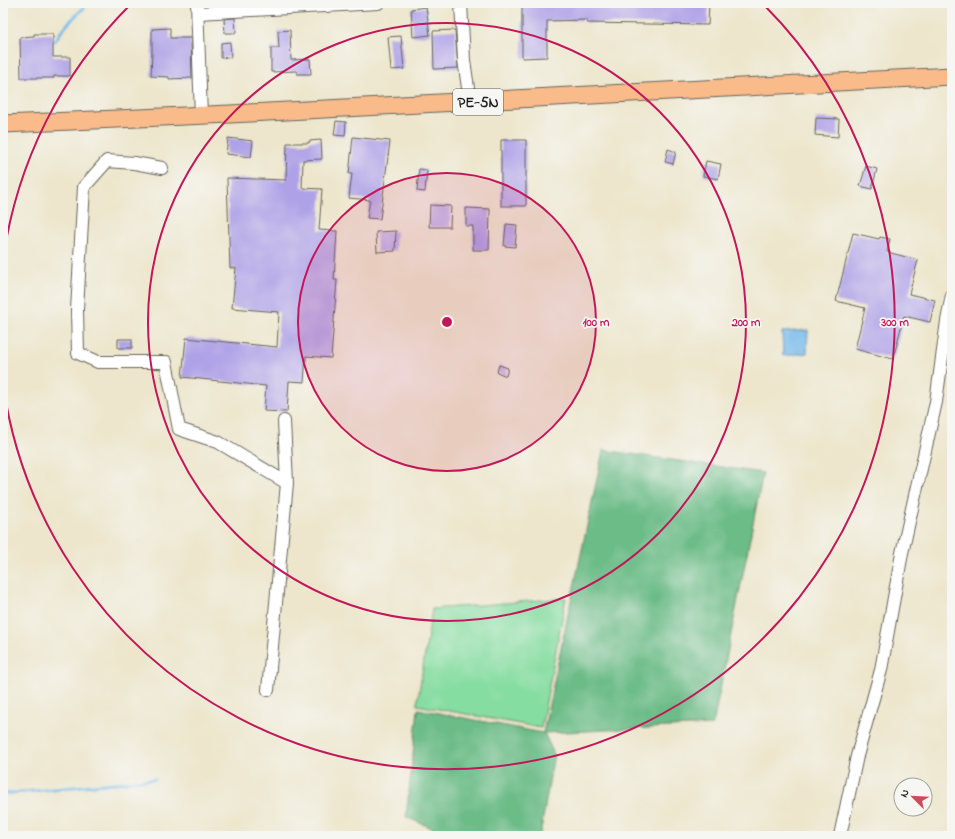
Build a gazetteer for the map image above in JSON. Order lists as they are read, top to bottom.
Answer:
{
  "streets": {
    "highway": ["PE-5N"]
  },
  "north": "top left",
  "rings": ["100 m", "200 m", "300 m"]
}
